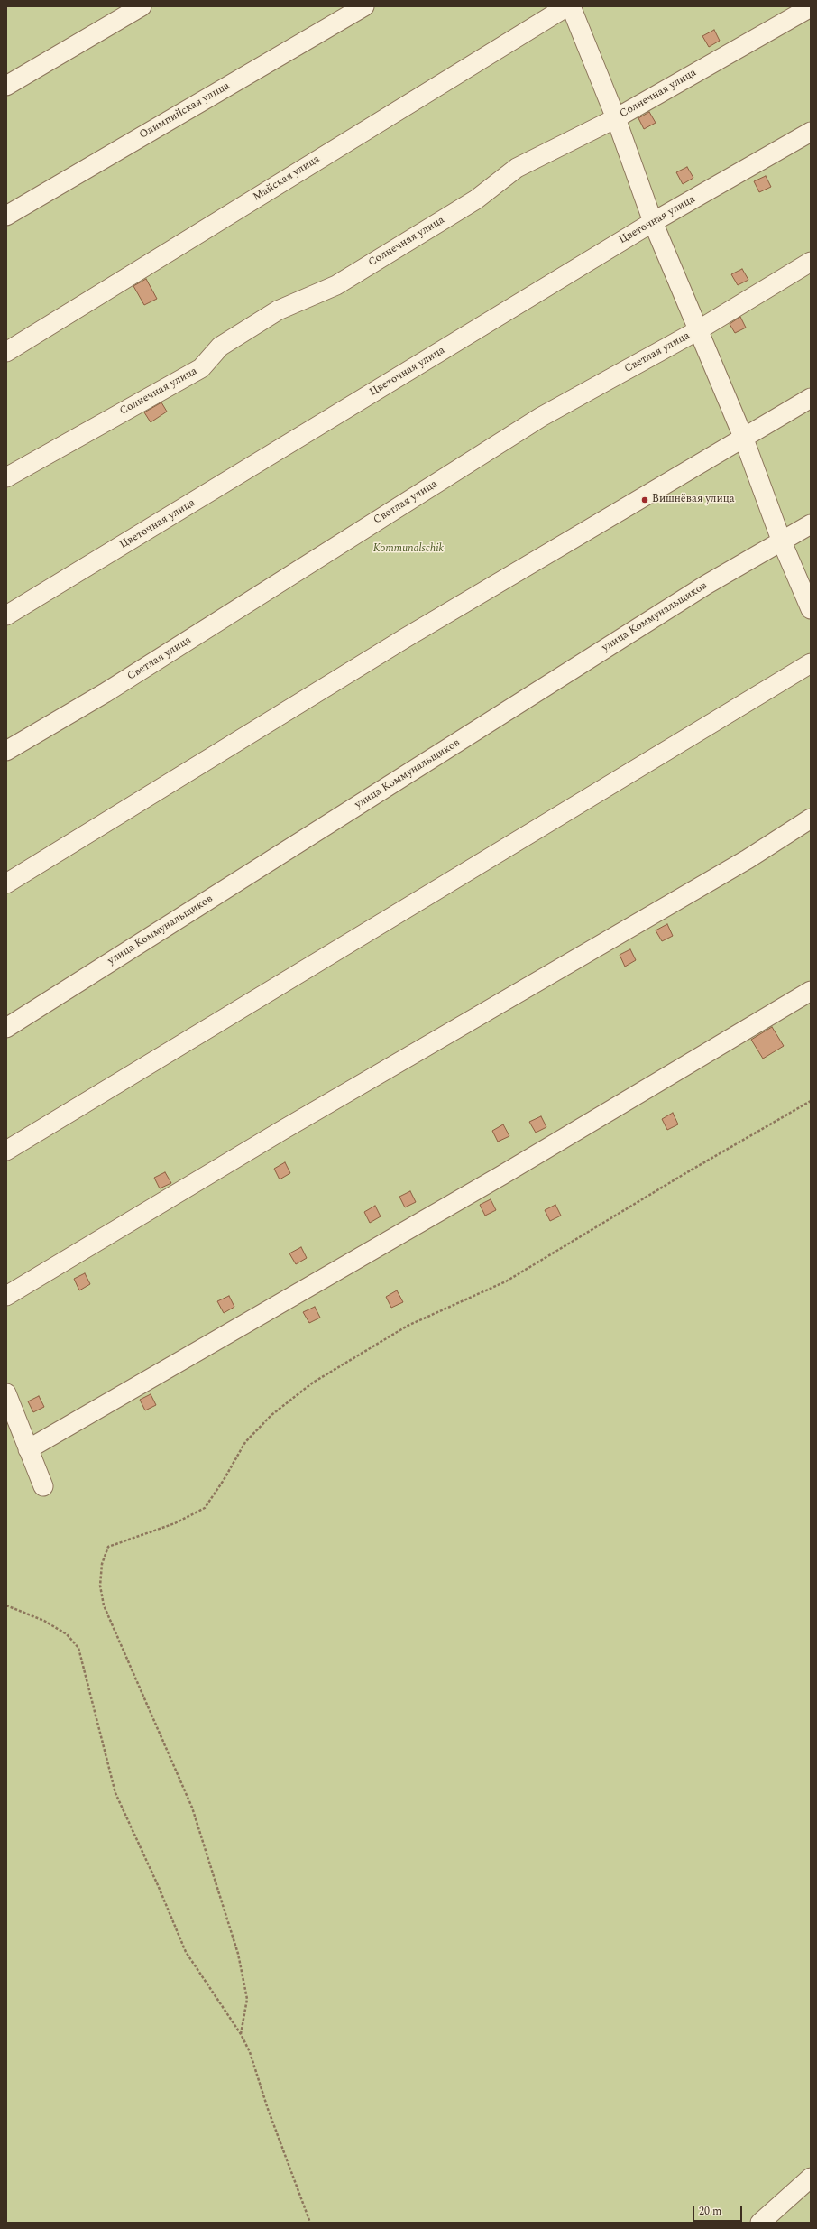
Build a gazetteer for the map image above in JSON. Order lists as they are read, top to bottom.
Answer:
{
  "streets": {
    "street": [
      "Солнечная улица",
      "Олимпийская улица",
      "Майская улица",
      "Цветочная улица",
      "Светлая улица",
      "улица Коммунальщиков"
    ]
  },
  "parks": ["Kommunalschik"],
  "places": ["Вишнёвая улица"],
  "scale_bar": "20 m"
}
